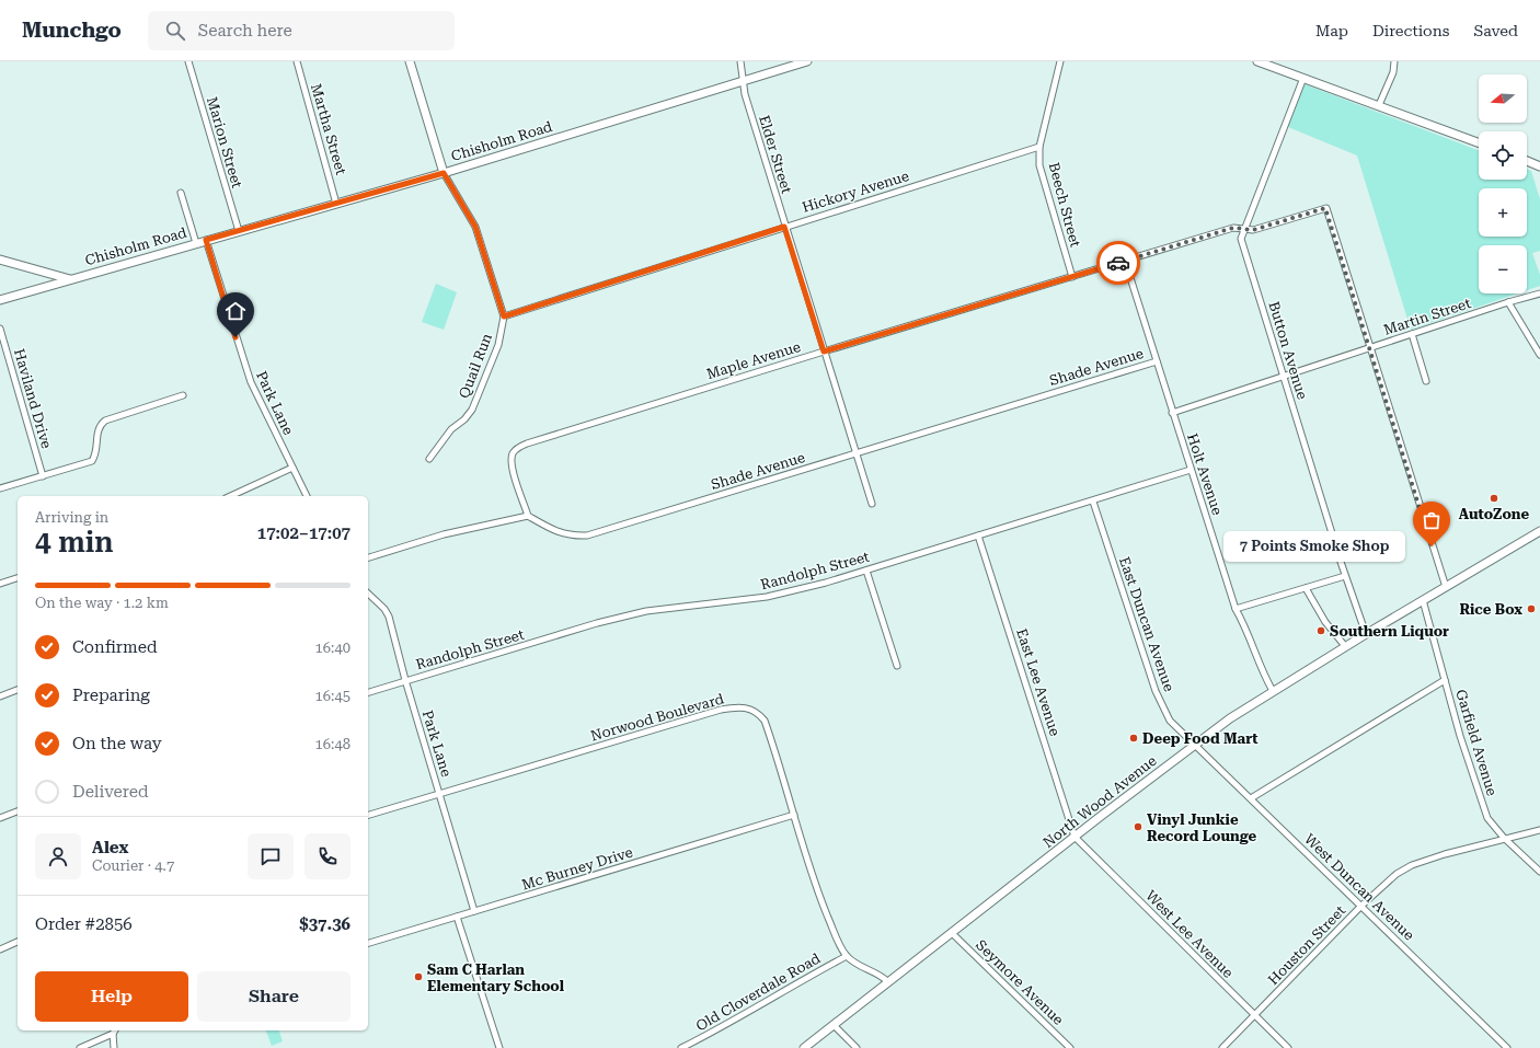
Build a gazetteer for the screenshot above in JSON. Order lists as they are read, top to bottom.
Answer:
{
  "streets": {
    "main road": ["Chisholm Road", "North Wood Avenue"],
    "street": [
      "Martha Street",
      "Marion Street",
      "Elder Street",
      "Hickory Avenue",
      "Beech Street",
      "Martin Street",
      "Button Avenue",
      "Maple Avenue",
      "Quail Run",
      "Shade Avenue",
      "Haviland Drive",
      "Park Lane",
      "Holt Avenue",
      "Randolph Street",
      "East Duncan Avenue",
      "East Lee Avenue",
      "Norwood Boulevard",
      "Garfield Avenue",
      "Mc Burney Drive",
      "West Duncan Avenue",
      "West Lee Avenue",
      "Houston Street",
      "Seymore Avenue",
      "Old Cloverdale Road"
    ]
  },
  "crossings": [
    ["Martha Street", "Chisholm Road"],
    ["Chisholm Road", "Marion Street"],
    ["Chisholm Road", "Elder Street"],
    ["Chisholm Road", "Quail Run"],
    ["Chisholm Road", "Park Lane"],
    ["Elder Street", "Hickory Avenue"],
    ["Elder Street", "Maple Avenue"],
    ["Elder Street", "Shade Avenue"],
    ["Hickory Avenue", "Beech Street"],
    ["Hickory Avenue", "Quail Run"],
    ["Beech Street", "Maple Avenue"],
    ["Martin Street", "Button Avenue"],
    ["Martin Street", "Maple Avenue"],
    ["Martin Street", "Holt Avenue"],
    ["Button Avenue", "Maple Avenue"],
    ["Button Avenue", "North Wood Avenue"],
    ["Maple Avenue", "Shade Avenue"],
    ["Maple Avenue", "Holt Avenue"],
    ["Shade Avenue", "Holt Avenue"],
    ["Park Lane", "Randolph Street"],
    ["Park Lane", "Norwood Boulevard"],
    ["Park Lane", "Mc Burney Drive"],
    ["Holt Avenue", "Randolph Street"],
    ["Holt Avenue", "North Wood Avenue"],
    ["Randolph Street", "East Duncan Avenue"],
    ["Randolph Street", "East Lee Avenue"],
    ["East Duncan Avenue", "North Wood Avenue"],
    ["East Duncan Avenue", "West Duncan Avenue"],
    ["East Lee Avenue", "North Wood Avenue"],
    ["East Lee Avenue", "West Lee Avenue"],
    ["Norwood Boulevard", "Mc Burney Drive"],
    ["Norwood Boulevard", "Old Cloverdale Road"],
    ["Garfield Avenue", "North Wood Avenue"],
    ["Garfield Avenue", "Houston Street"],
    ["North Wood Avenue", "West Duncan Avenue"],
    ["North Wood Avenue", "West Lee Avenue"],
    ["North Wood Avenue", "Seymore Avenue"],
    ["West Duncan Avenue", "Houston Street"],
    ["West Lee Avenue", "Houston Street"]
  ],
  "places": [
    "AutoZone",
    "7 Points Smoke Shop",
    "Rice Box",
    "Southern Liquor",
    "Deep Food Mart",
    "Vinyl Junkie Record Lounge",
    "Sam C Harlan Elementary School"
  ],
  "north": "left",
  "page": {
    "header": "Munchgo",
    "search": "Search here",
    "nav": ["Map", "Directions", "Saved"],
    "map_buttons": ["+", "−"],
    "heading": ["4 min", "Arriving in", "17:02–17:07"],
    "panel": [
      "Alex",
      "Courier · 4.7",
      "Order #2856",
      "$37.36"
    ],
    "bubble": "7 Points Smoke Shop",
    "bar": "On the way · 1.2 km",
    "list": [
      ["Confirmed", "16:40"],
      ["Preparing", "16:45"],
      ["On the way", "16:48"],
      "Delivered"
    ],
    "buttons": ["Help", "Share"]
  }
}
